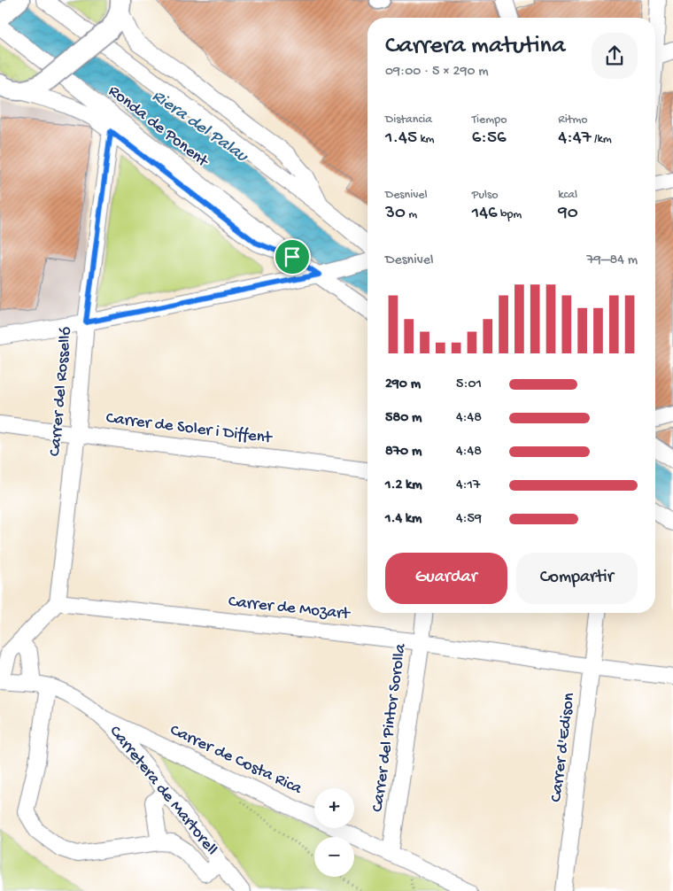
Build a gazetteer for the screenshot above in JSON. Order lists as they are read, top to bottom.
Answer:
{
  "streets": {
    "street": [
      "Ronda de Ponent",
      "Carrer del Rosselló",
      "Carrer de Soler i Diffent",
      "Carrer de Mozart",
      "Carrer del Pintor Sorolla",
      "Carrer d'Edison",
      "Carrer de Costa Rica",
      "Carretera de Martorell"
    ]
  },
  "crossings": [
    ["Ronda de Ponent", "Carrer del Rosselló"],
    ["Carrer del Rosselló", "Carrer de Soler i Diffent"],
    ["Carrer del Rosselló", "Carrer de Mozart"],
    ["Carrer de Mozart", "Carrer del Pintor Sorolla"],
    ["Carrer de Mozart", "Carrer d'Edison"],
    ["Carrer del Pintor Sorolla", "Carrer de Costa Rica"],
    ["Carrer de Costa Rica", "Carretera de Martorell"]
  ],
  "water": ["Riera del Palau"],
  "page": {
    "heading": ["Carrera matutina", "09:00 · 5 × 290 m"],
    "stats": [
      ["Distancia", "1.45 km"],
      ["Tiempo", "6:56"],
      ["Ritmo", "4:47 /km"],
      ["Desnivel", "30 m"],
      ["Pulso", "146 bpm"],
      ["kcal", "90"]
    ],
    "chart": ["Desnivel", "79–84 m"],
    "list": [
      {
        "name": "290 m",
        "note": "5:01"
      },
      {
        "name": "580 m",
        "note": "4:48"
      },
      {
        "name": "870 m",
        "note": "4:48"
      },
      {
        "name": "1.2 km",
        "note": "4:17"
      },
      {
        "name": "1.4 km",
        "note": "4:59"
      }
    ],
    "buttons": ["Guardar", "Compartir"],
    "map_buttons": ["+", "−"]
  }
}
